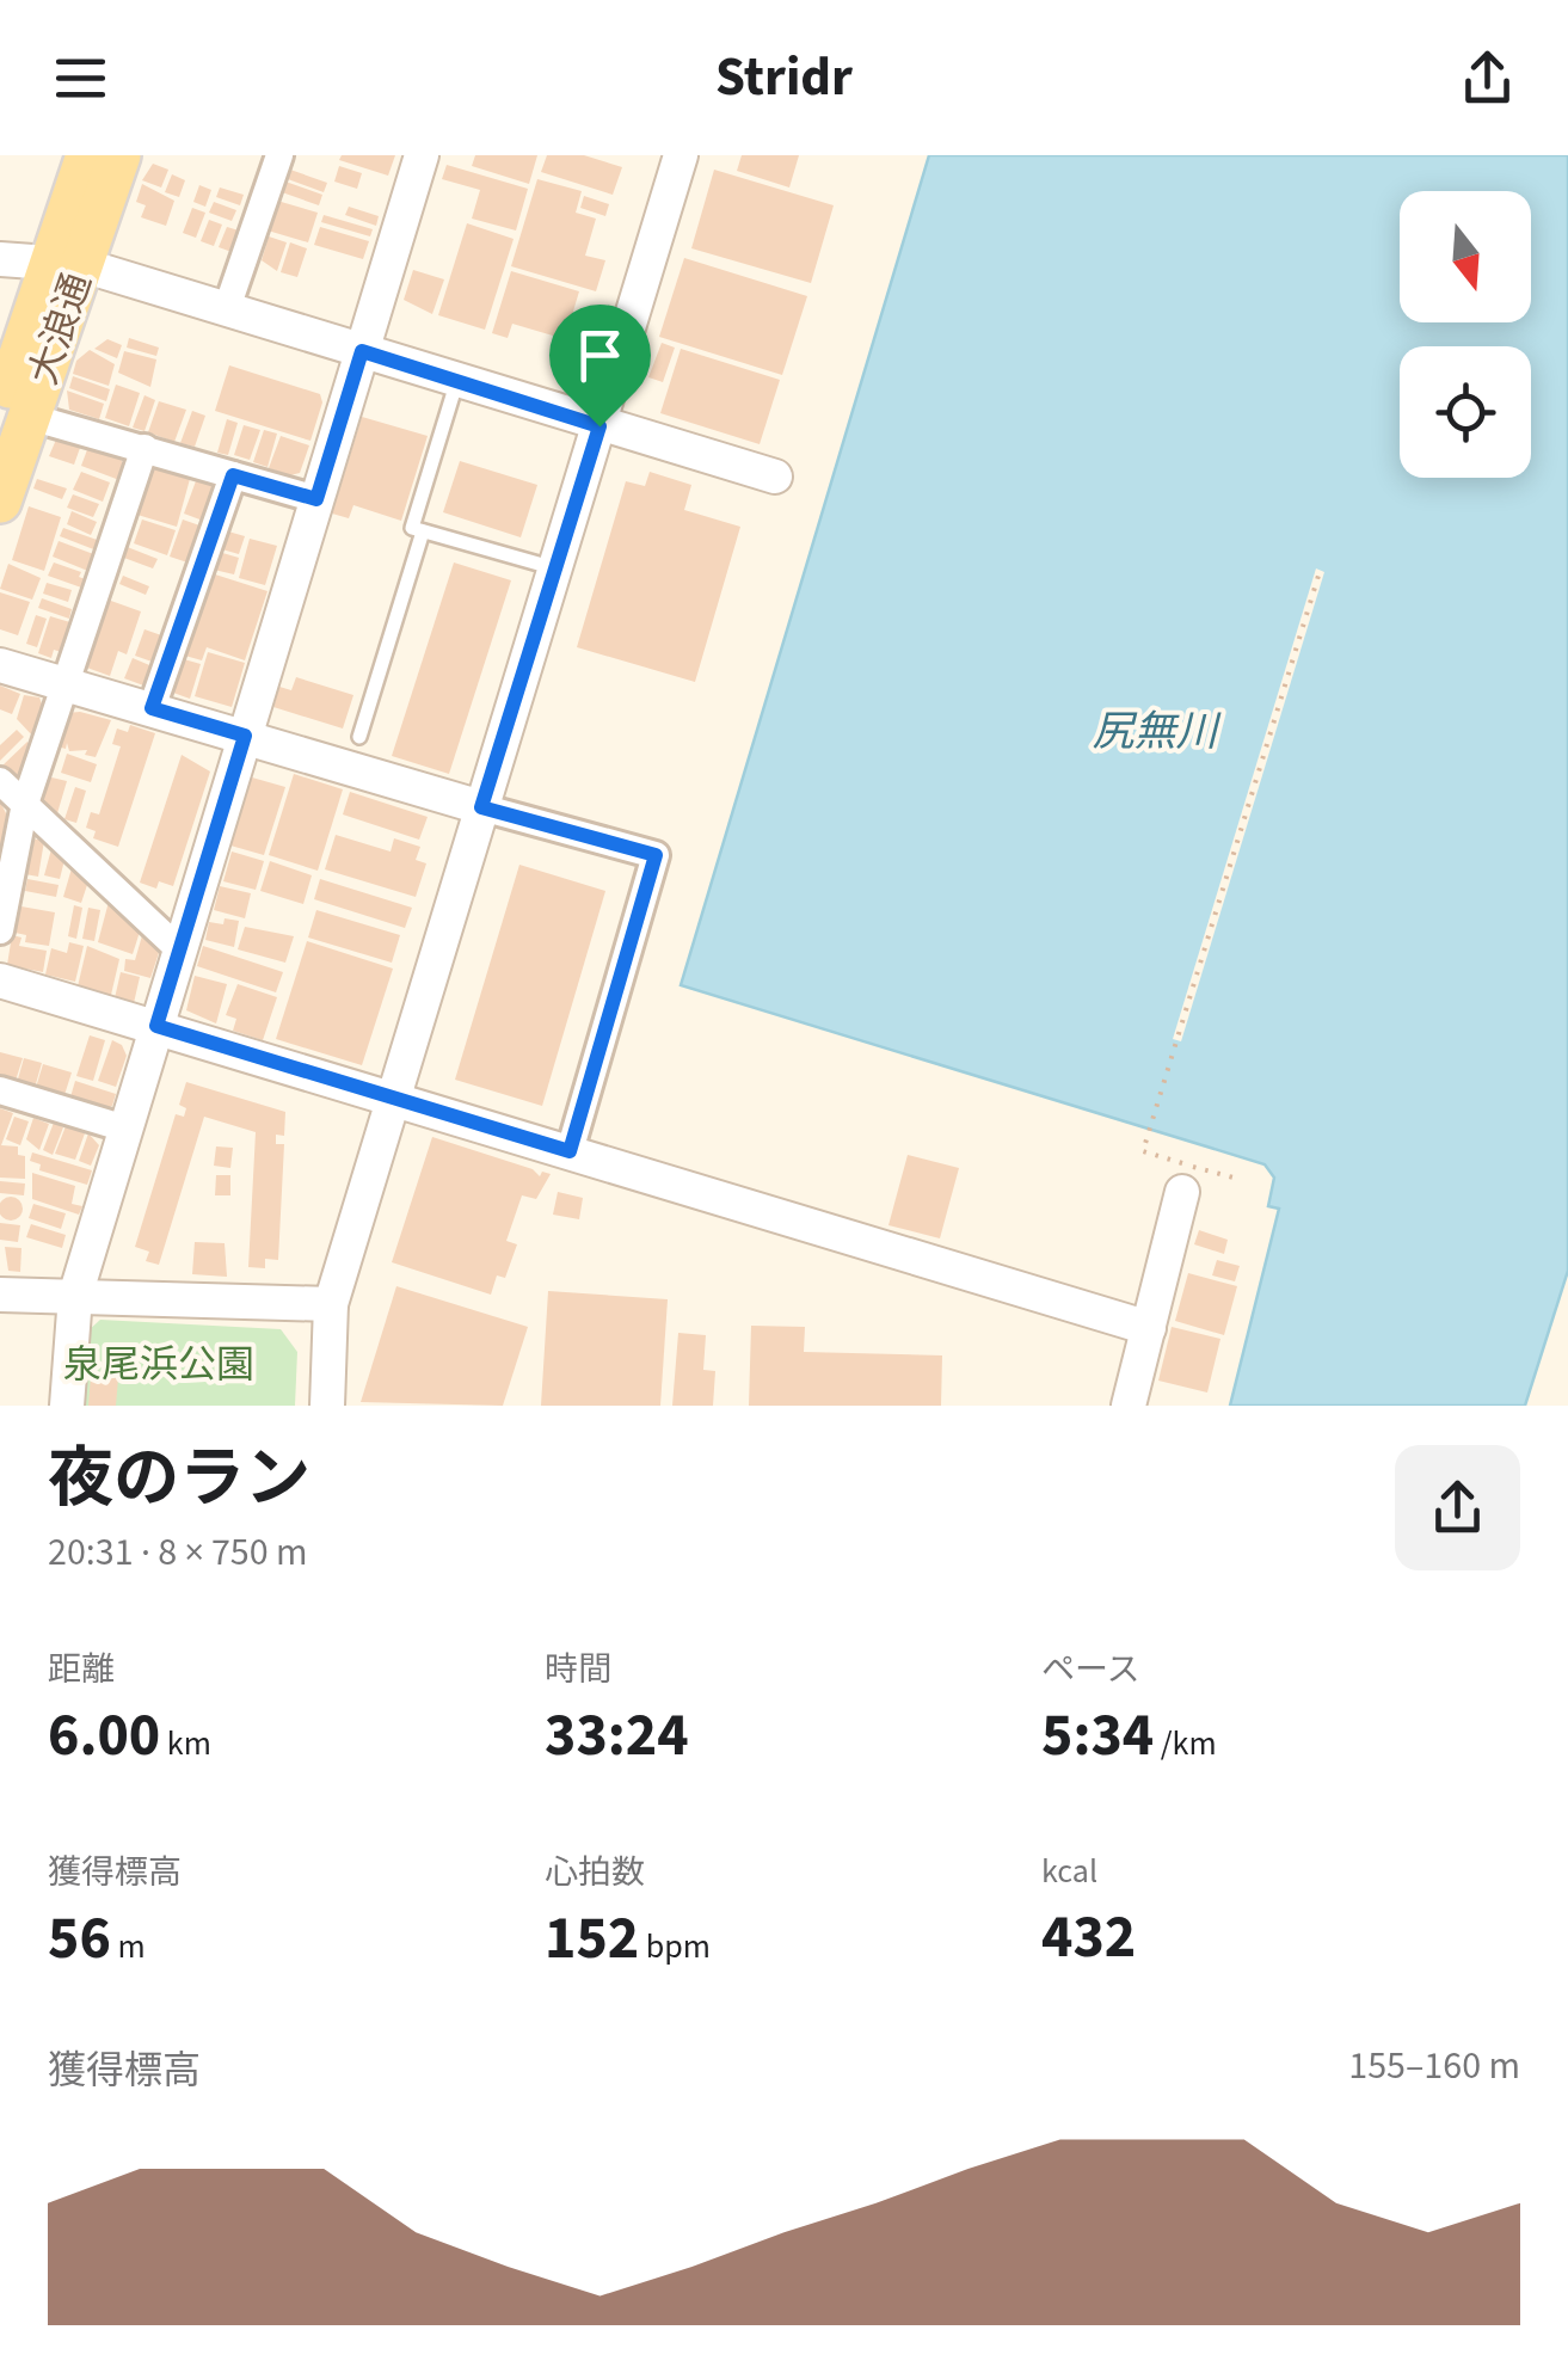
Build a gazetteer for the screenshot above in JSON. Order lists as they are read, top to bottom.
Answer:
{
  "streets": {
    "main road": ["大浪通"]
  },
  "water": ["尻無川"],
  "parks": ["泉尾浜公園"],
  "north": "bottom",
  "page": {
    "header": "Stridr",
    "heading": ["夜のラン", "20:31 · 8 × 750 m"],
    "stats": [
      ["距離", "6.00 km"],
      ["時間", "33:24"],
      ["ペース", "5:34 /km"],
      ["獲得標高", "56 m"],
      ["心拍数", "152 bpm"],
      ["kcal", "432"]
    ],
    "chart": ["獲得標高", "155–160 m"]
  }
}
